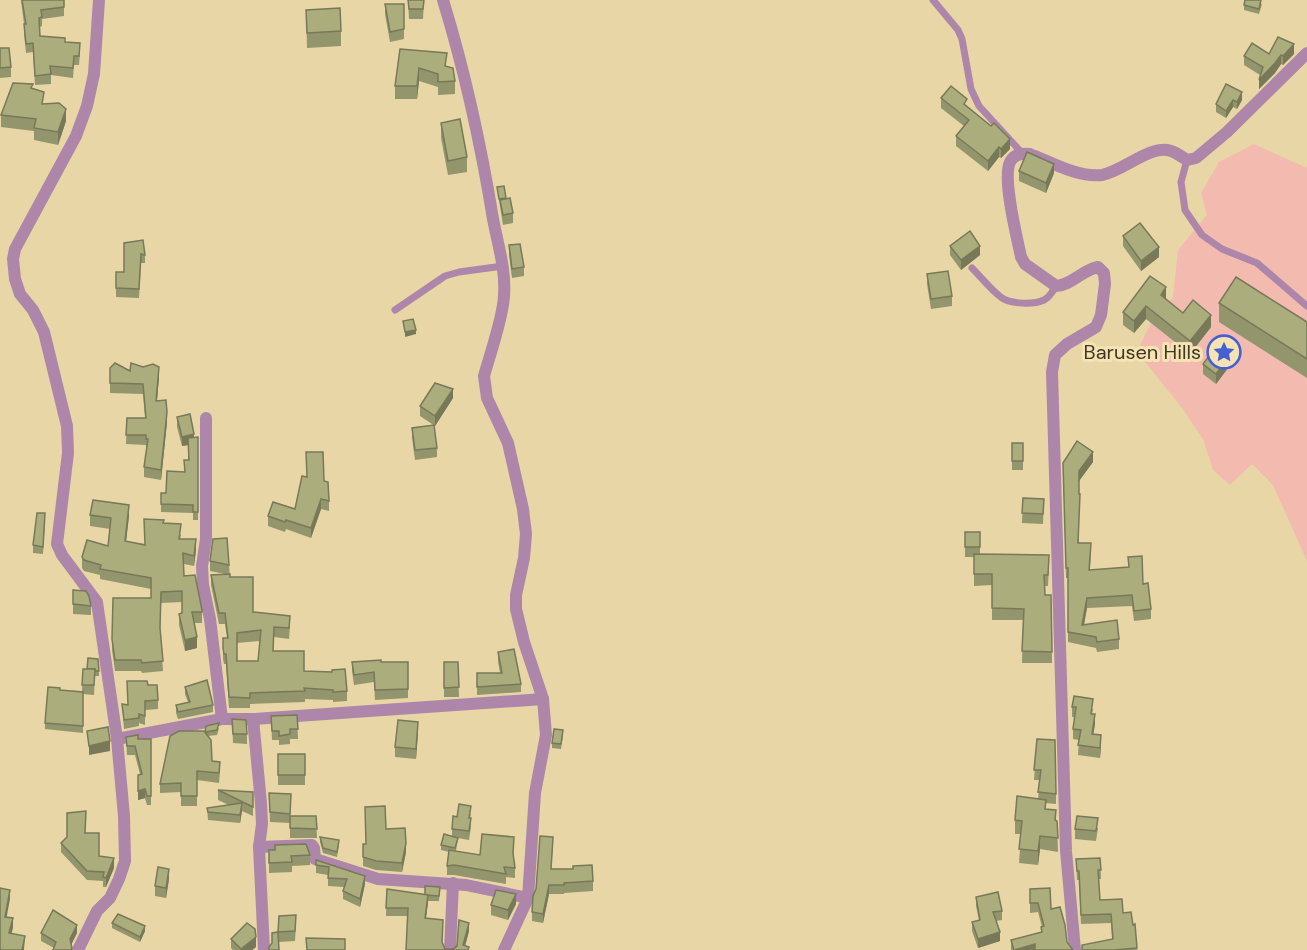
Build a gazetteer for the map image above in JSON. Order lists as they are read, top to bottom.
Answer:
{
  "places": {
    "place": ["Barusen Hills"]
  }
}
